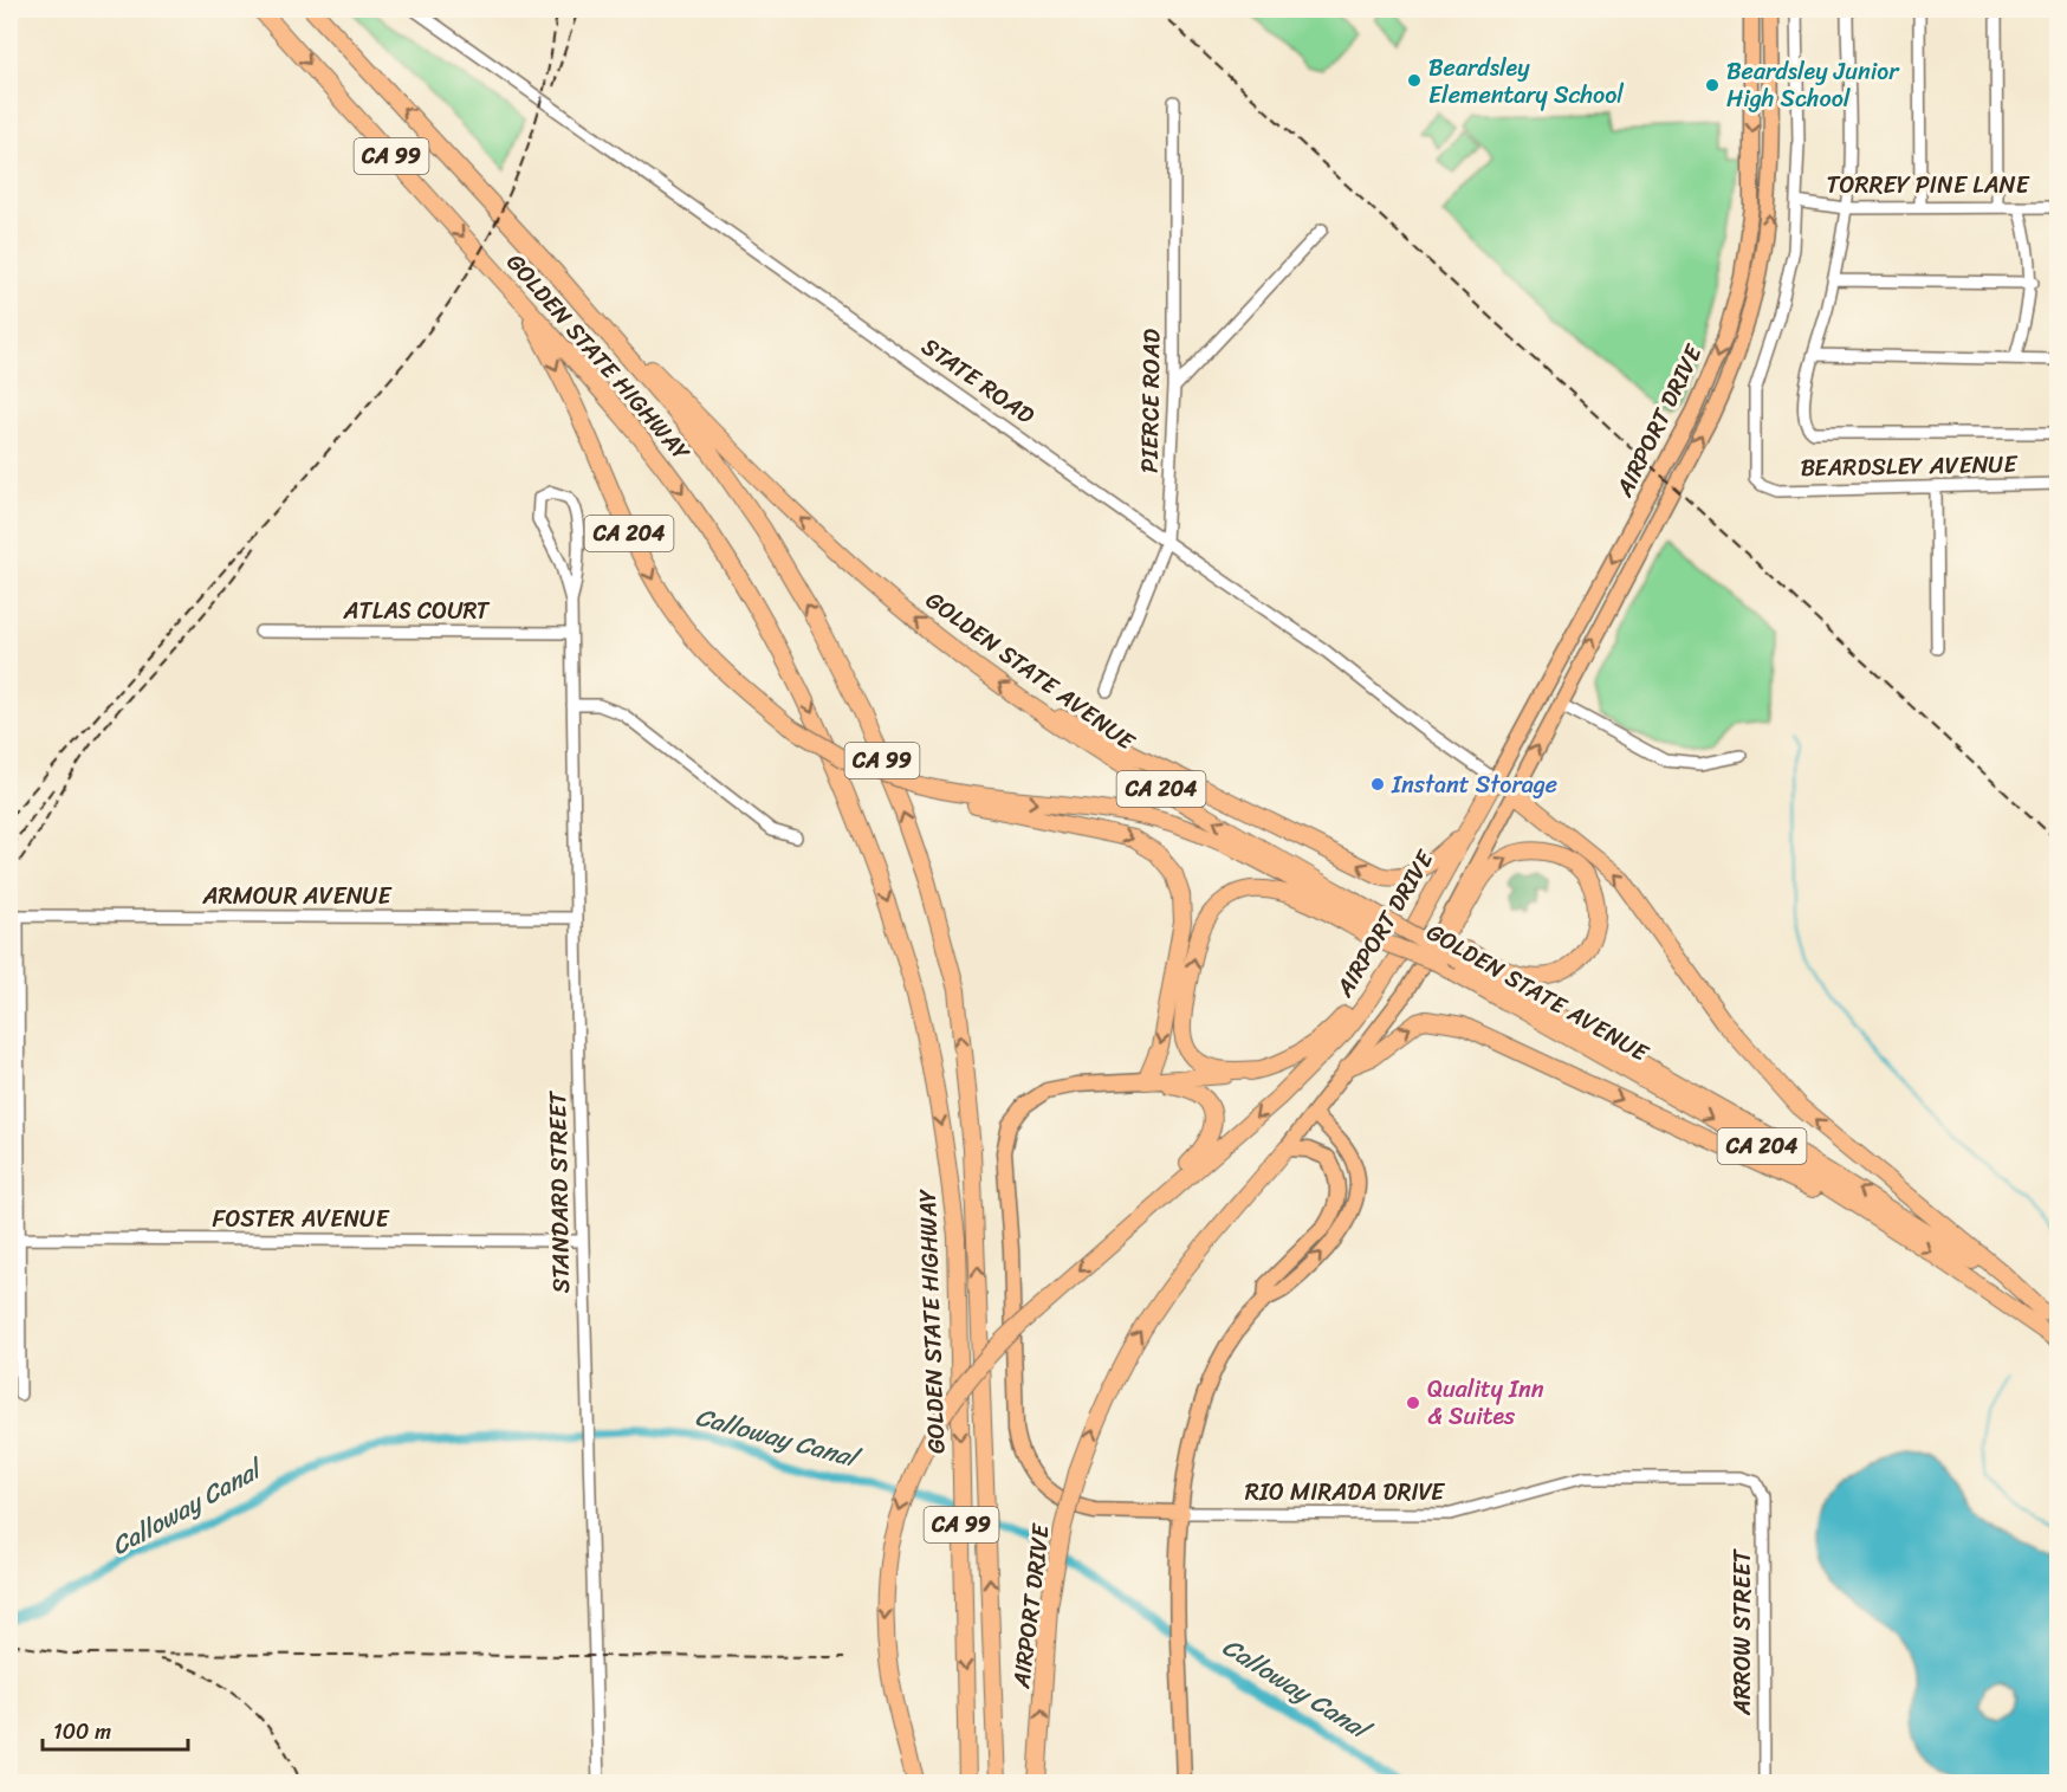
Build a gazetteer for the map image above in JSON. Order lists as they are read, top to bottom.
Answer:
{
  "streets": {
    "highway": [
      "CA 99",
      "GOLDEN STATE HIGHWAY",
      "AIRPORT DRIVE",
      "CA 204",
      "GOLDEN STATE AVENUE"
    ],
    "street": [
      "TORREY PINE LANE",
      "STATE ROAD",
      "PIERCE ROAD",
      "BEARDSLEY AVENUE",
      "ATLAS COURT",
      "ARMOUR AVENUE",
      "STANDARD STREET",
      "FOSTER AVENUE",
      "RIO MIRADA DRIVE",
      "ARROW STREET"
    ]
  },
  "crossings": [
    ["TORREY PINE LANE", "BEARDSLEY AVENUE"],
    ["GOLDEN STATE HIGHWAY", "CA 204"],
    ["GOLDEN STATE HIGHWAY", "GOLDEN STATE AVENUE"],
    ["STATE ROAD", "PIERCE ROAD"],
    ["STATE ROAD", "AIRPORT DRIVE"],
    ["CA 204", "GOLDEN STATE AVENUE"],
    ["ATLAS COURT", "STANDARD STREET"],
    ["ARMOUR AVENUE", "STANDARD STREET"],
    ["ARMOUR AVENUE", "FOSTER AVENUE"],
    ["STANDARD STREET", "FOSTER AVENUE"],
    ["RIO MIRADA DRIVE", "ARROW STREET"]
  ],
  "water": ["Calloway Canal"],
  "places": [
    "Beardsley Elementary School",
    "Beardsley Junior High School",
    "Instant Storage",
    "Quality Inn & Suites"
  ],
  "scale_bar": "100 m"
}
